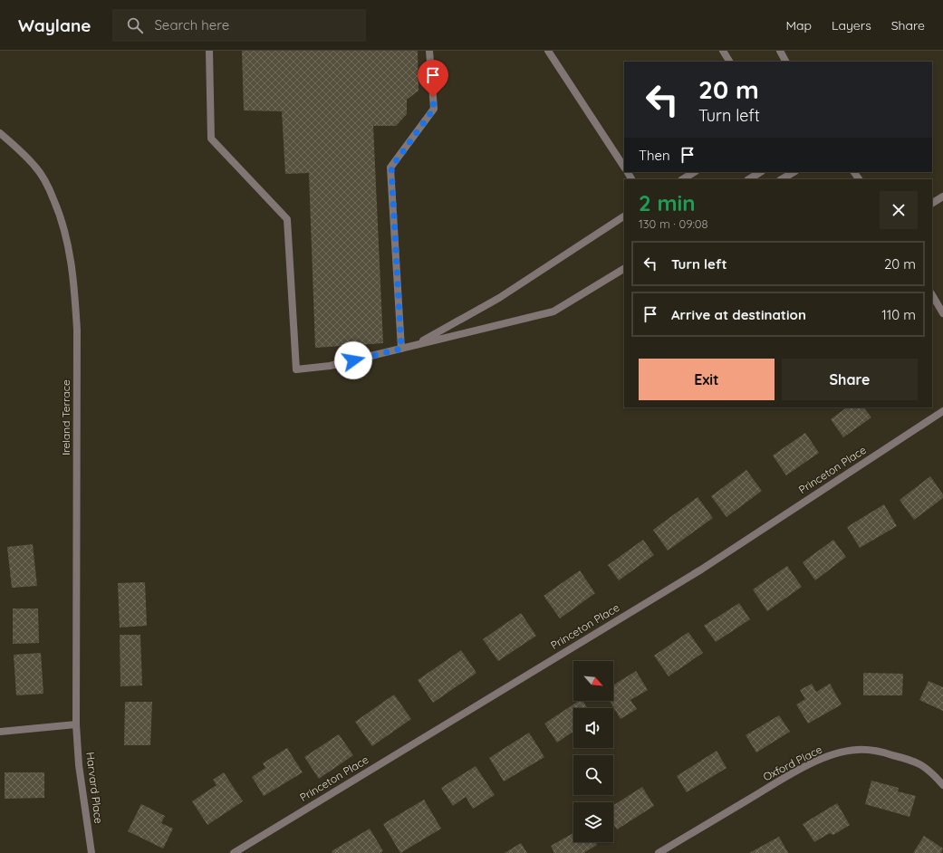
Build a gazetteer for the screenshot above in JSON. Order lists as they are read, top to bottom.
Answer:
{
  "streets": {
    "street": [
      "Ireland Terrace",
      "Princeton Place",
      "Oxford Place",
      "Harvard Place"
    ]
  },
  "crossings": [
    ["Ireland Terrace", "Harvard Place"]
  ],
  "north": "bottom right",
  "page": {
    "header": "Waylane",
    "search": "Search here",
    "nav": ["Map", "Layers", "Share"],
    "turn": ["20 m", "Turn left"],
    "then": "Then",
    "heading": ["2 min", "130 m · 09:08"],
    "list": [
      {
        "name": "Turn left",
        "value": "20 m"
      },
      {
        "name": "Arrive at destination",
        "value": "110 m"
      }
    ],
    "buttons": ["Exit", "Share"]
  }
}
